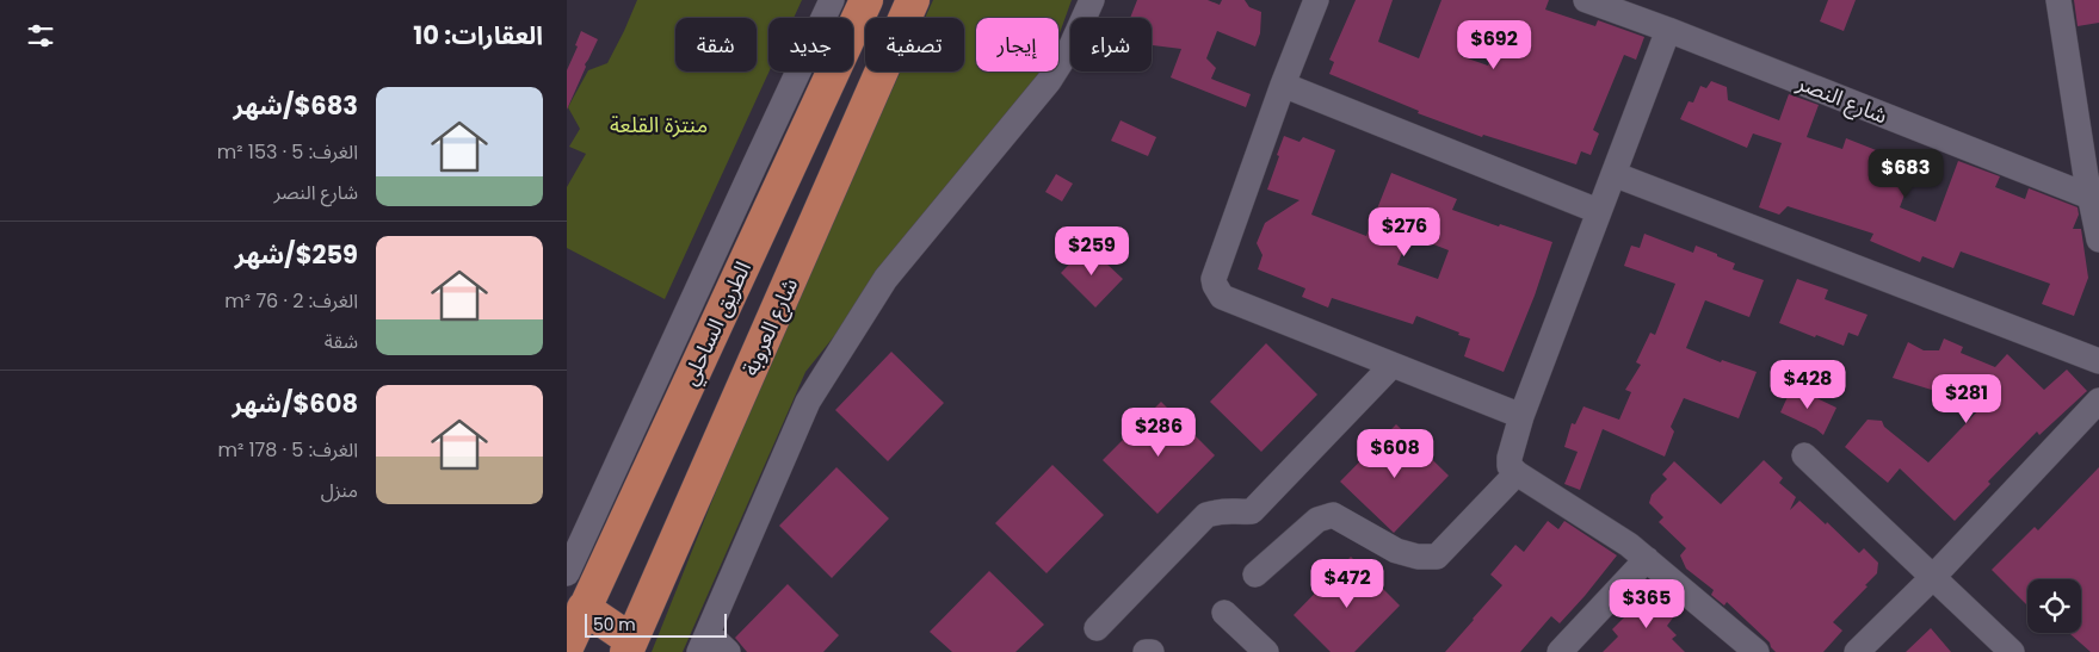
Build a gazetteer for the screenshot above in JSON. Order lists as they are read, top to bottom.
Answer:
{
  "streets": {
    "highway": ["الطريق الساحلي", "شارع العروبة"],
    "street": ["شارع النصر"]
  },
  "parks": ["منتزة القلعة"],
  "scale_bar": "50 m",
  "page": {
    "heading": "العقارات: 10",
    "chip": [
      "شراء",
      "إيجار",
      "تصفية",
      "جديد",
      "شقة"
    ],
    "price": [
      "$692",
      "$683",
      "$276",
      "$259",
      "$428",
      "$281",
      "$286",
      "$608",
      "$472",
      "$365"
    ],
    "list": [
      {
        "name": "$683/شهر",
        "note": "الغرف: 5 · 153 m² · شارع النصر"
      },
      {
        "name": "$259/شهر",
        "note": "الغرف: 2 · 76 m² · شقة"
      },
      {
        "name": "$608/شهر",
        "note": "الغرف: 5 · 178 m² · منزل"
      }
    ],
    "scale": "50 m"
  }
}
